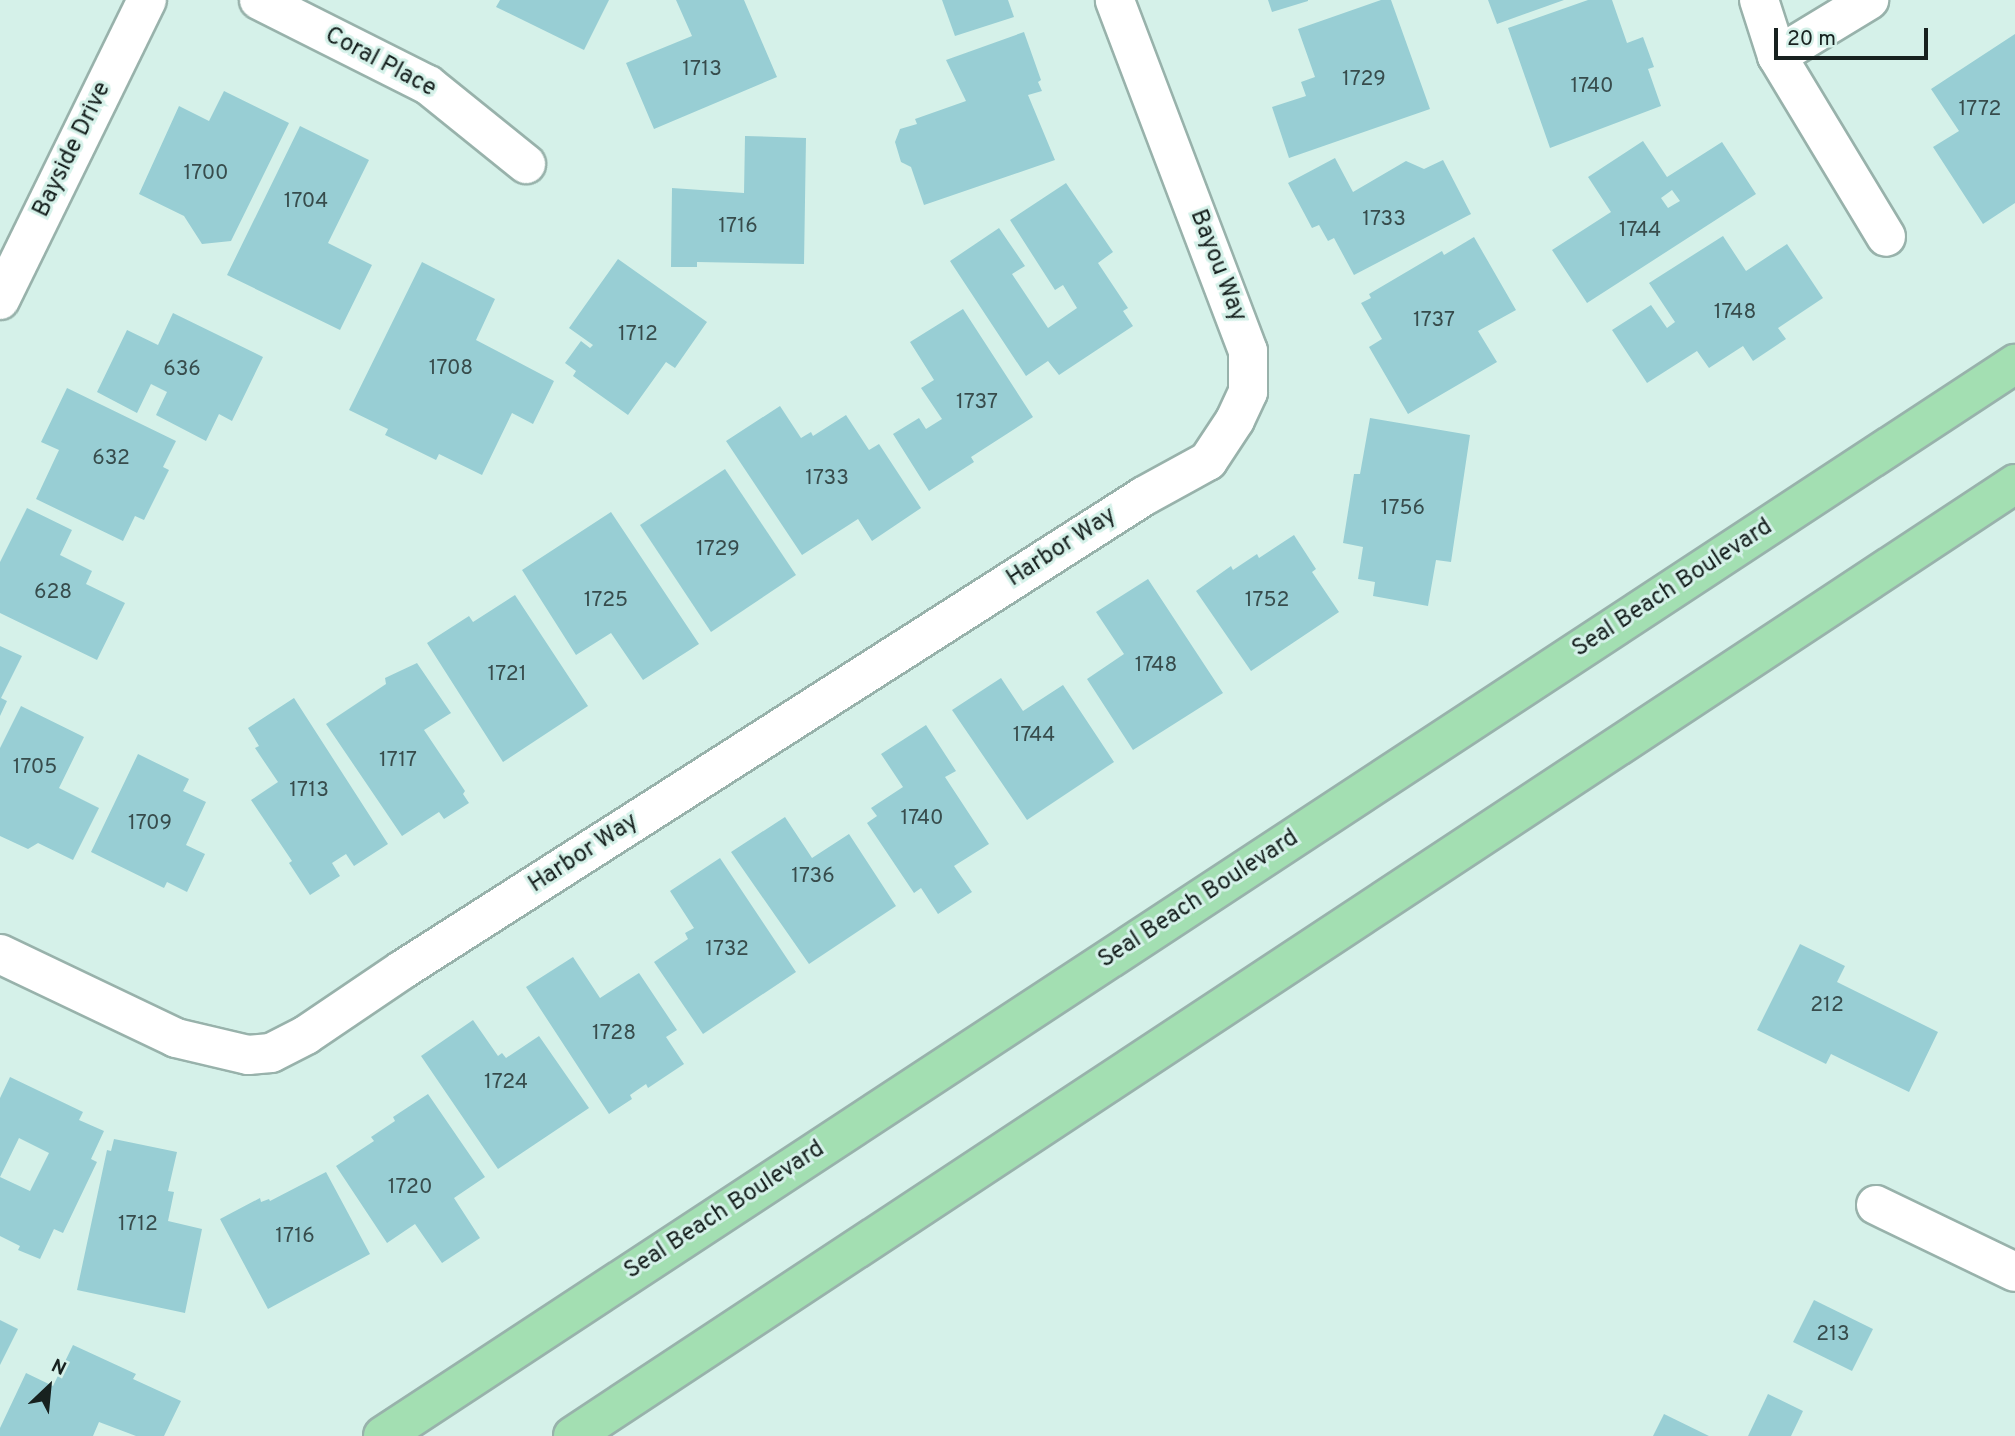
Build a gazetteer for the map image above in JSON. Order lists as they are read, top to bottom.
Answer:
{
  "streets": {
    "main road": ["Seal Beach Boulevard"],
    "street": [
      "Coral Place",
      "Bayside Drive",
      "Bayou Way",
      "Harbor Way"
    ]
  },
  "crossings": [
    ["Bayou Way", "Harbor Way"]
  ],
  "house_numbers": [
    "1713",
    "1729",
    "1740",
    "1772",
    "1700",
    "1704",
    "1733",
    "1716",
    "1744",
    "1748",
    "1737",
    "1712",
    "1708",
    "636",
    "1737",
    "632",
    "1733",
    "1756",
    "1729",
    "628",
    "1725",
    "1752",
    "1748",
    "1721",
    "1744",
    "1717",
    "1705",
    "1713",
    "1740",
    "1709",
    "1736",
    "1732",
    "212",
    "1728",
    "1724",
    "1720",
    "1712",
    "1716",
    "213"
  ],
  "scale_bar": "20 m",
  "north": "top right"
}
